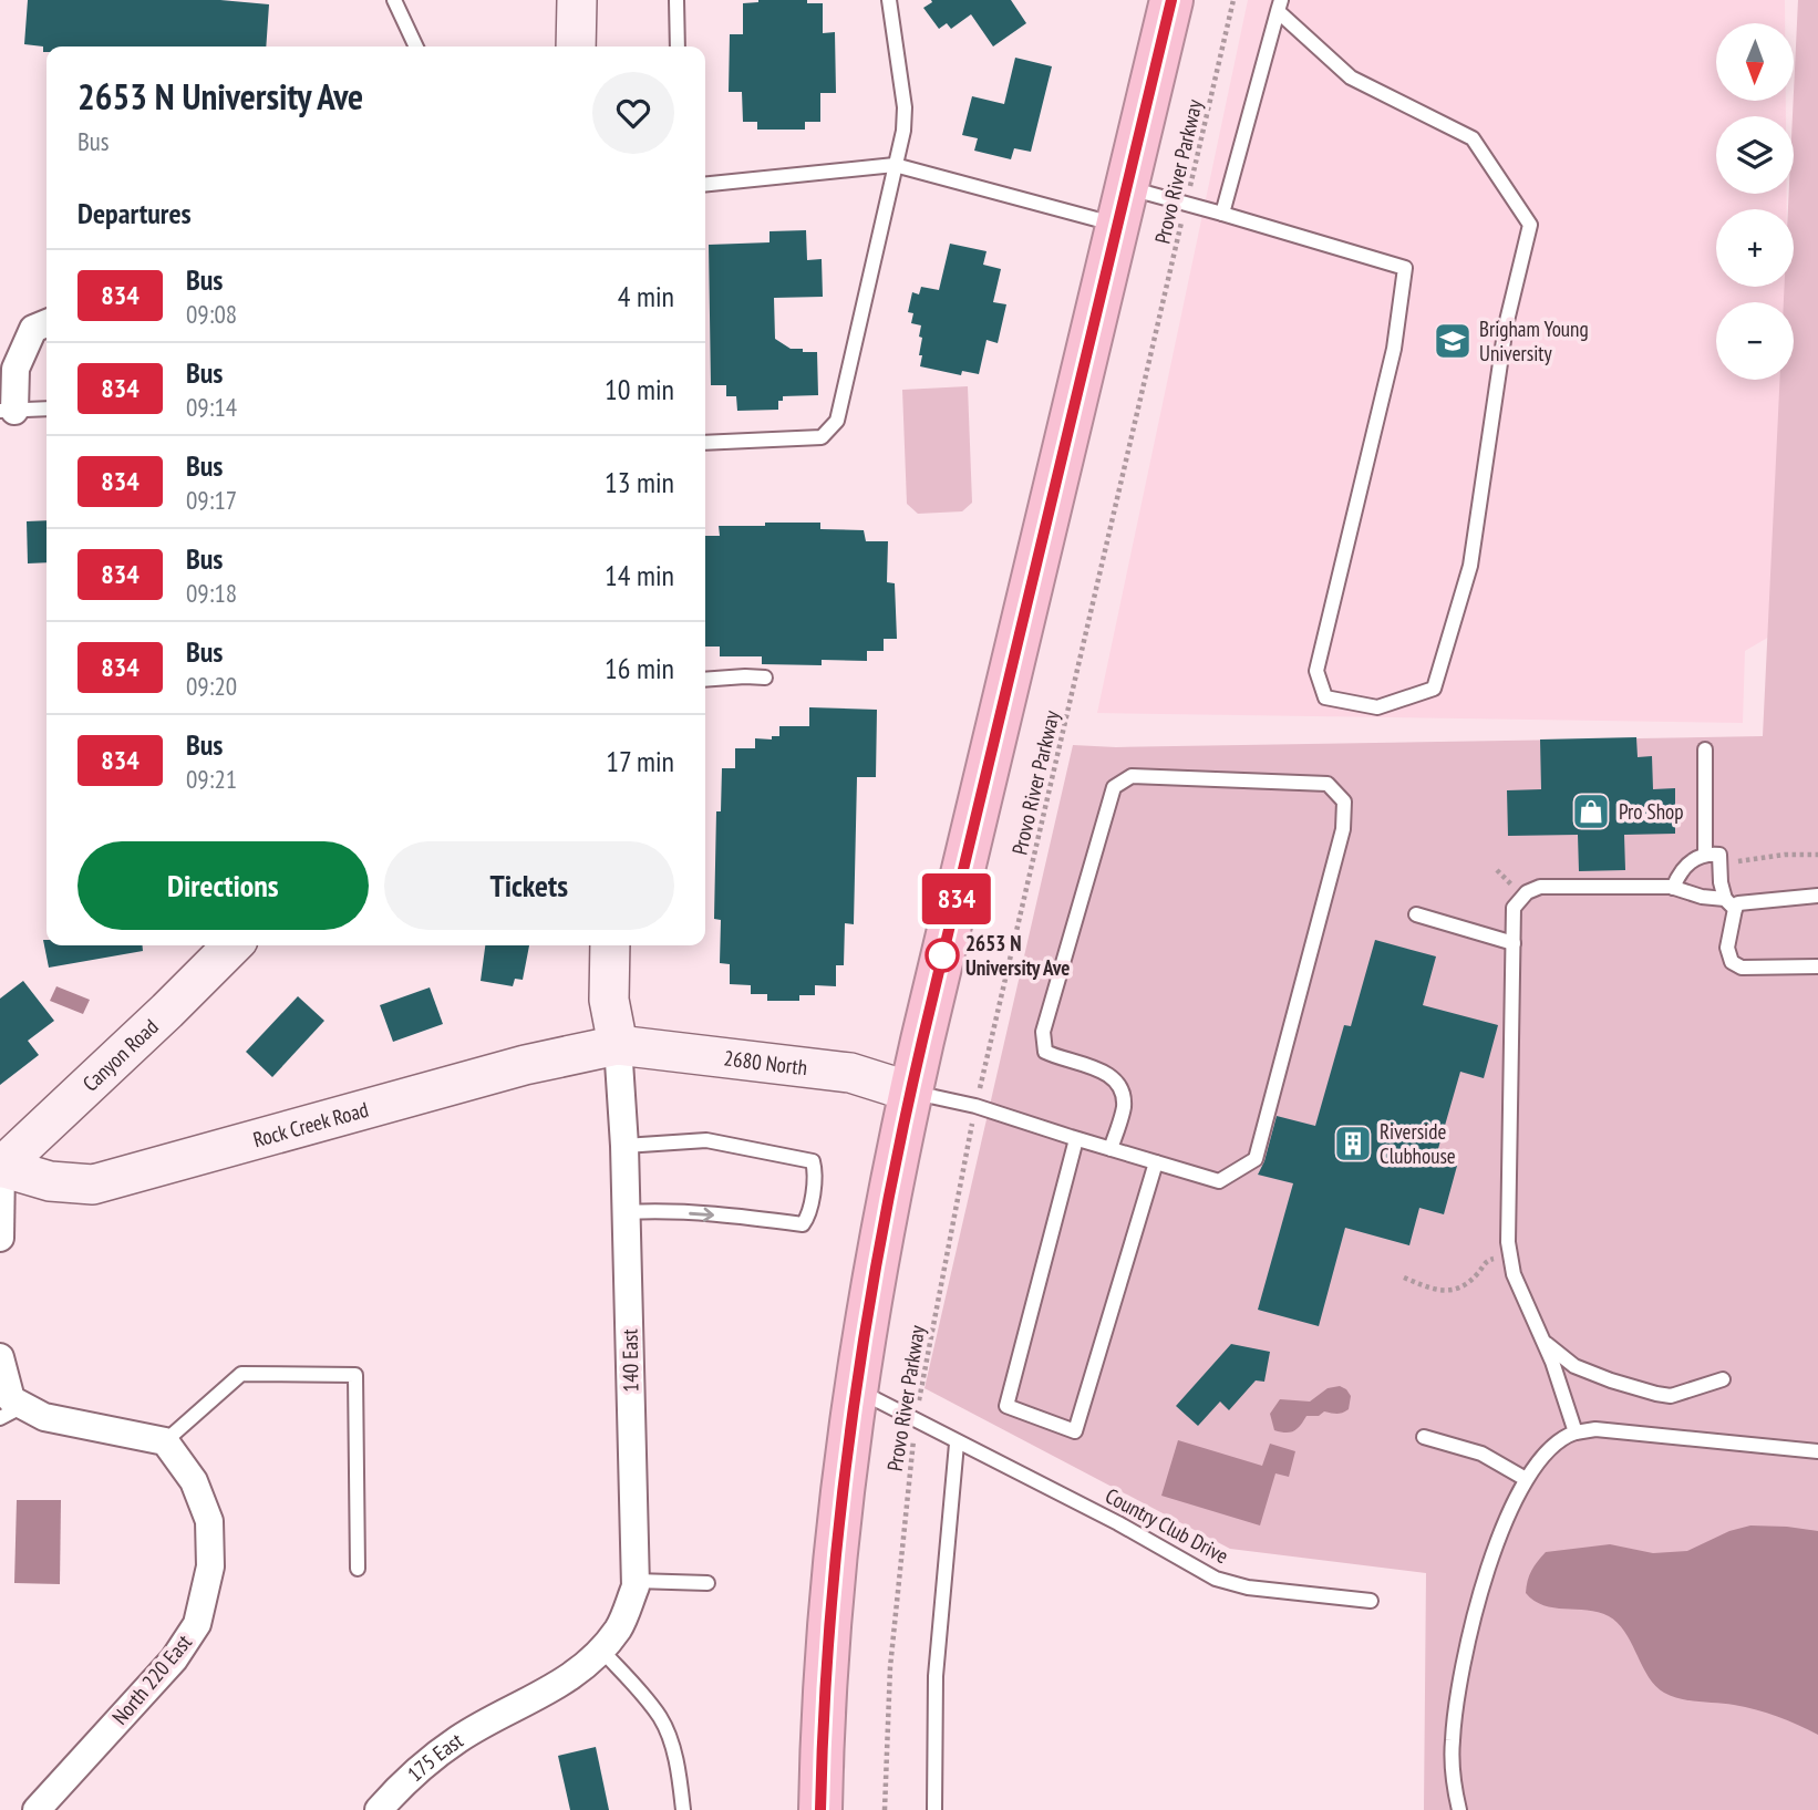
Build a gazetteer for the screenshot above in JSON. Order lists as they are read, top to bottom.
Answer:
{
  "streets": {
    "street": [
      "Canyon Road",
      "2680 North",
      "Rock Creek Road",
      "140 East",
      "North 220 East",
      "175 East"
    ],
    "lane": ["Country Club Drive"],
    "path": ["Provo River Parkway"]
  },
  "crossings": [
    ["Provo River Parkway", "Country Club Drive"],
    ["Canyon Road", "Rock Creek Road"],
    ["2680 North", "Rock Creek Road"],
    ["2680 North", "140 East"],
    ["Rock Creek Road", "140 East"],
    ["140 East", "175 East"]
  ],
  "places": {
    "school or university": ["Brigham Young University"],
    "shop": ["Pro Shop"],
    "other": ["2653 N University Ave"],
    "building": ["Riverside Clubhouse"]
  },
  "lines": ["bus line 834"],
  "north": "bottom",
  "page": {
    "on_map": "834",
    "map_buttons": ["+", "−"],
    "heading": [
      ["2653 N University Ave", "Bus"],
      "Departures"
    ],
    "list": [
      {
        "mark": "834",
        "name": "Bus",
        "note": "09:08",
        "value": "4 min"
      },
      {
        "mark": "834",
        "name": "Bus",
        "note": "09:14",
        "value": "10 min"
      },
      {
        "mark": "834",
        "name": "Bus",
        "note": "09:17",
        "value": "13 min"
      },
      {
        "mark": "834",
        "name": "Bus",
        "note": "09:18",
        "value": "14 min"
      },
      {
        "mark": "834",
        "name": "Bus",
        "note": "09:20",
        "value": "16 min"
      },
      {
        "mark": "834",
        "name": "Bus",
        "note": "09:21",
        "value": "17 min"
      }
    ],
    "buttons": ["Directions", "Tickets"]
  }
}
